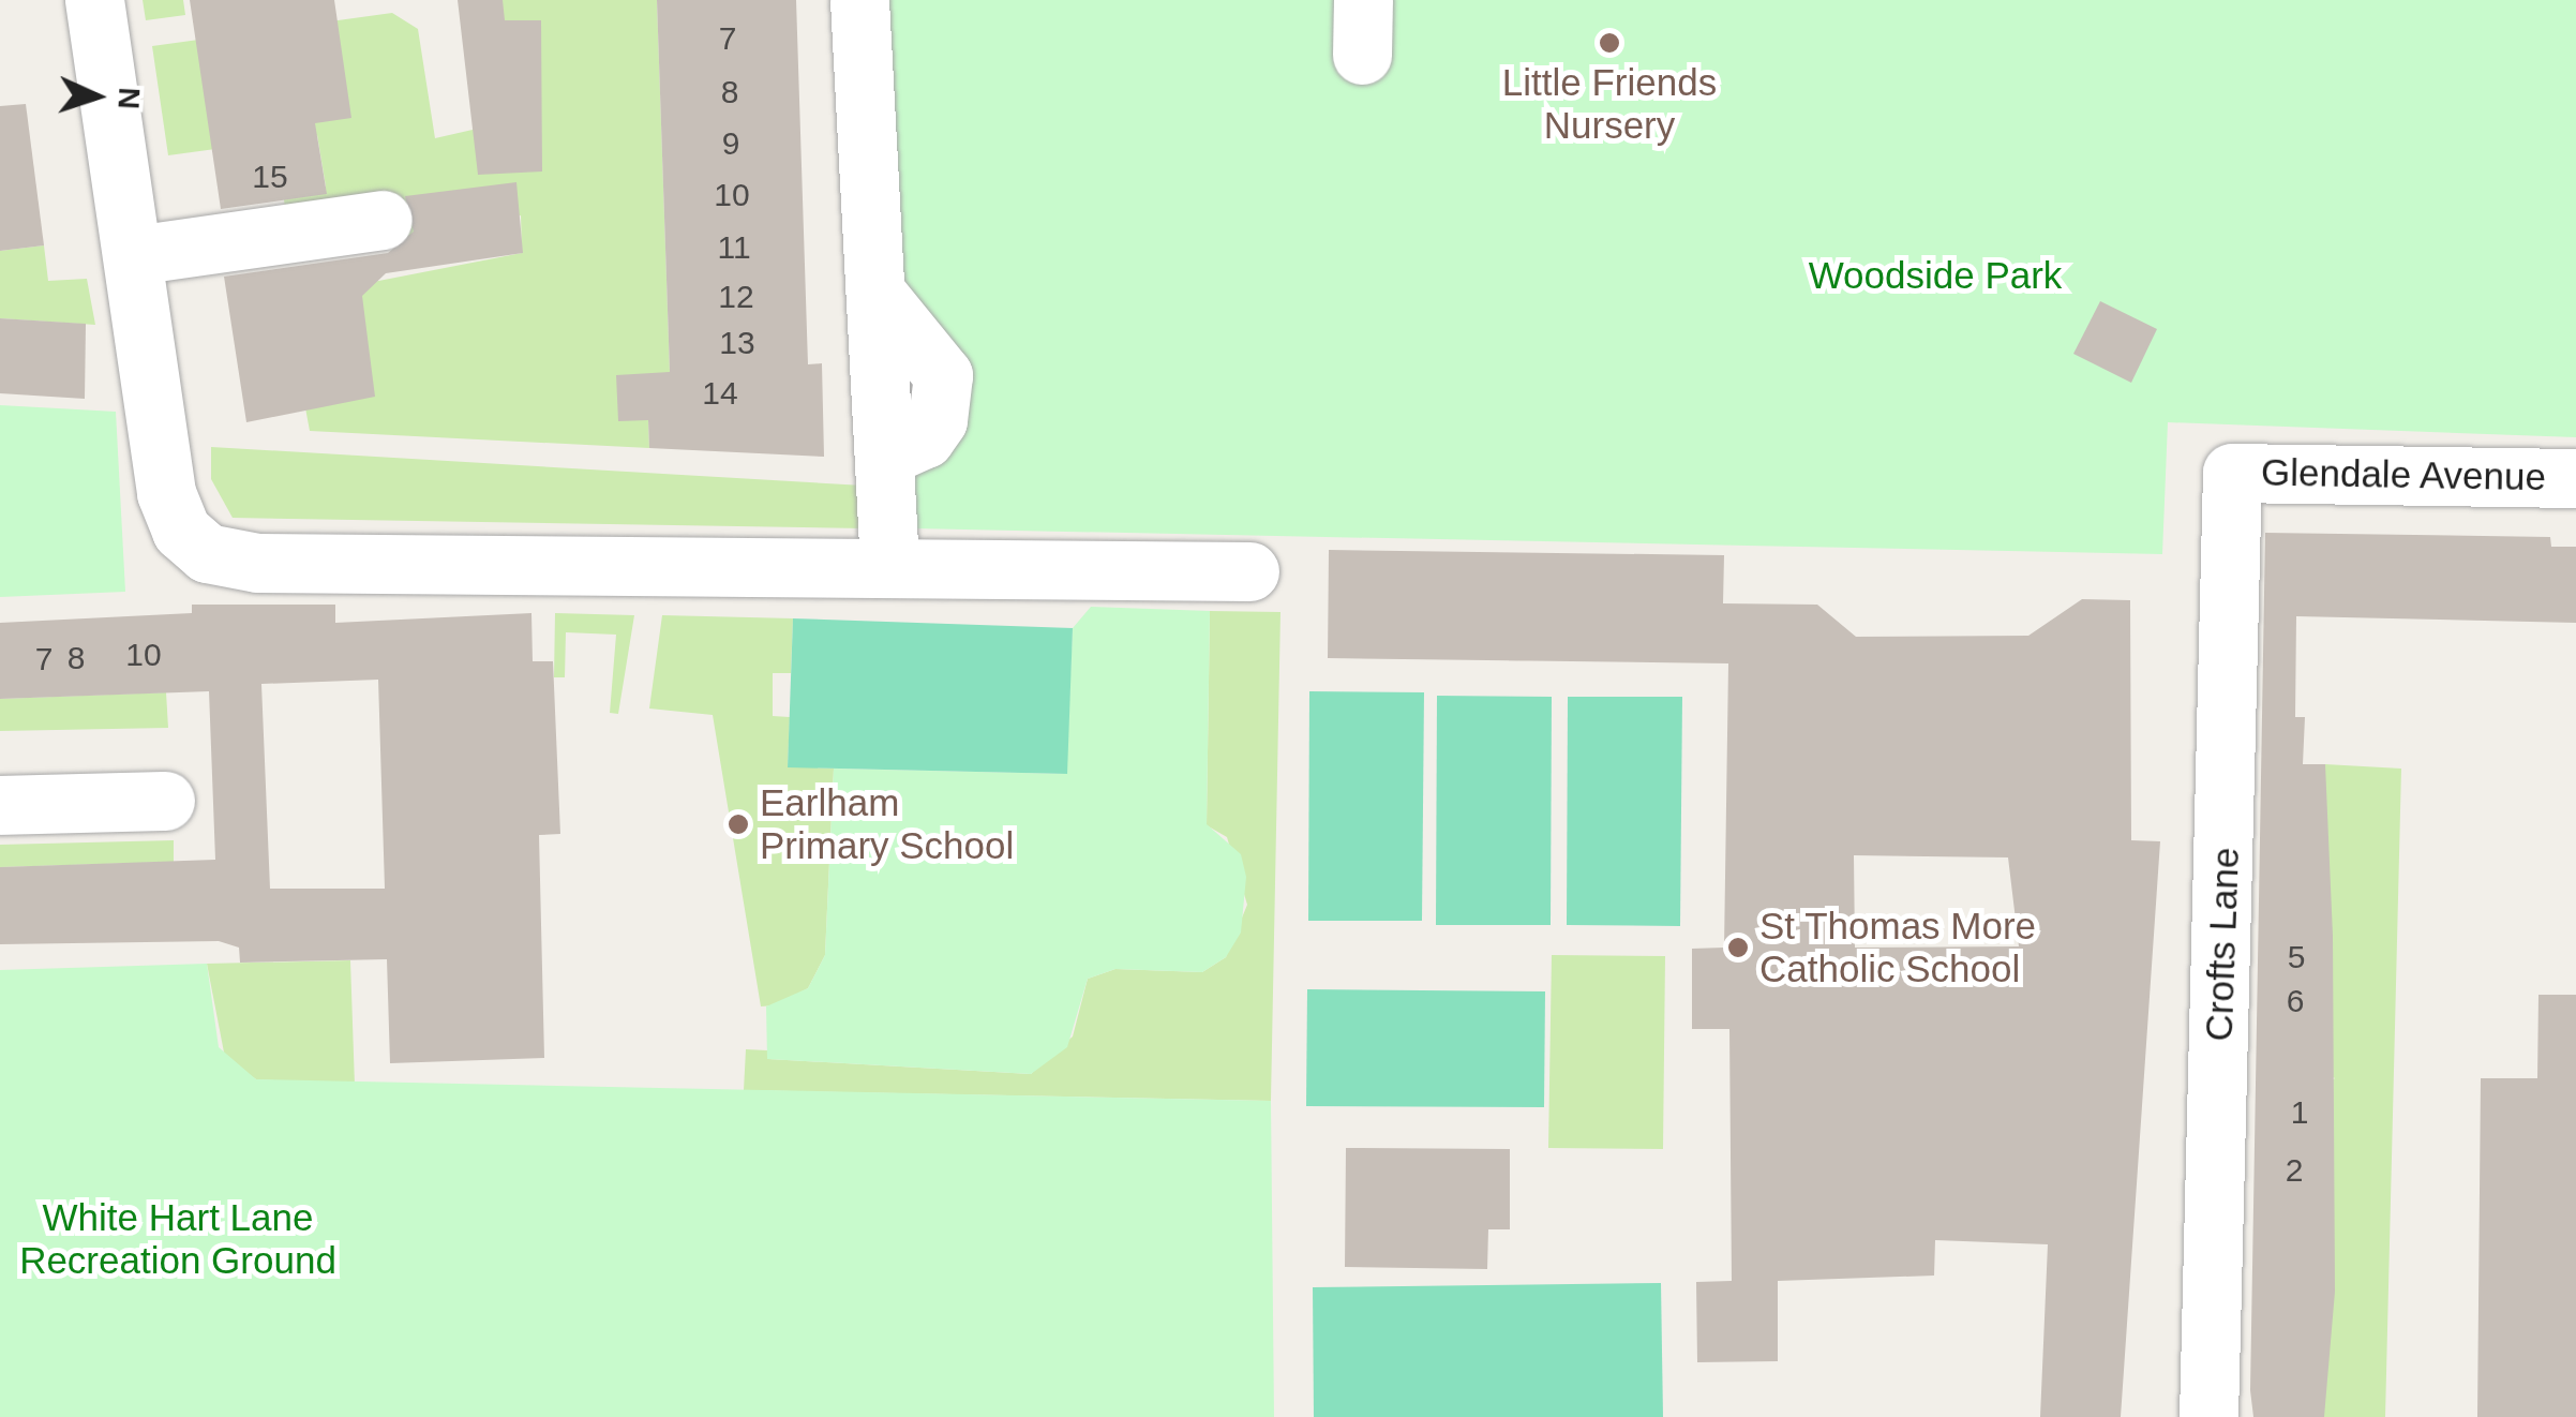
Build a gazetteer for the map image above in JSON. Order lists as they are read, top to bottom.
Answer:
{
  "streets": {
    "street": ["Glendale Avenue", "Crofts Lane"]
  },
  "crossings": [
    ["Glendale Avenue", "Crofts Lane"]
  ],
  "parks": ["Woodside Park", "White Hart Lane Recreation Ground"],
  "places": ["Little Friends Nursery", "Earlham Primary School", "St Thomas More Catholic School"],
  "house_numbers": [
    "7",
    "8",
    "9",
    "15",
    "10",
    "11",
    "12",
    "13",
    "14",
    "10",
    "8",
    "7",
    "5",
    "6",
    "1",
    "2"
  ],
  "north": "right"
}
